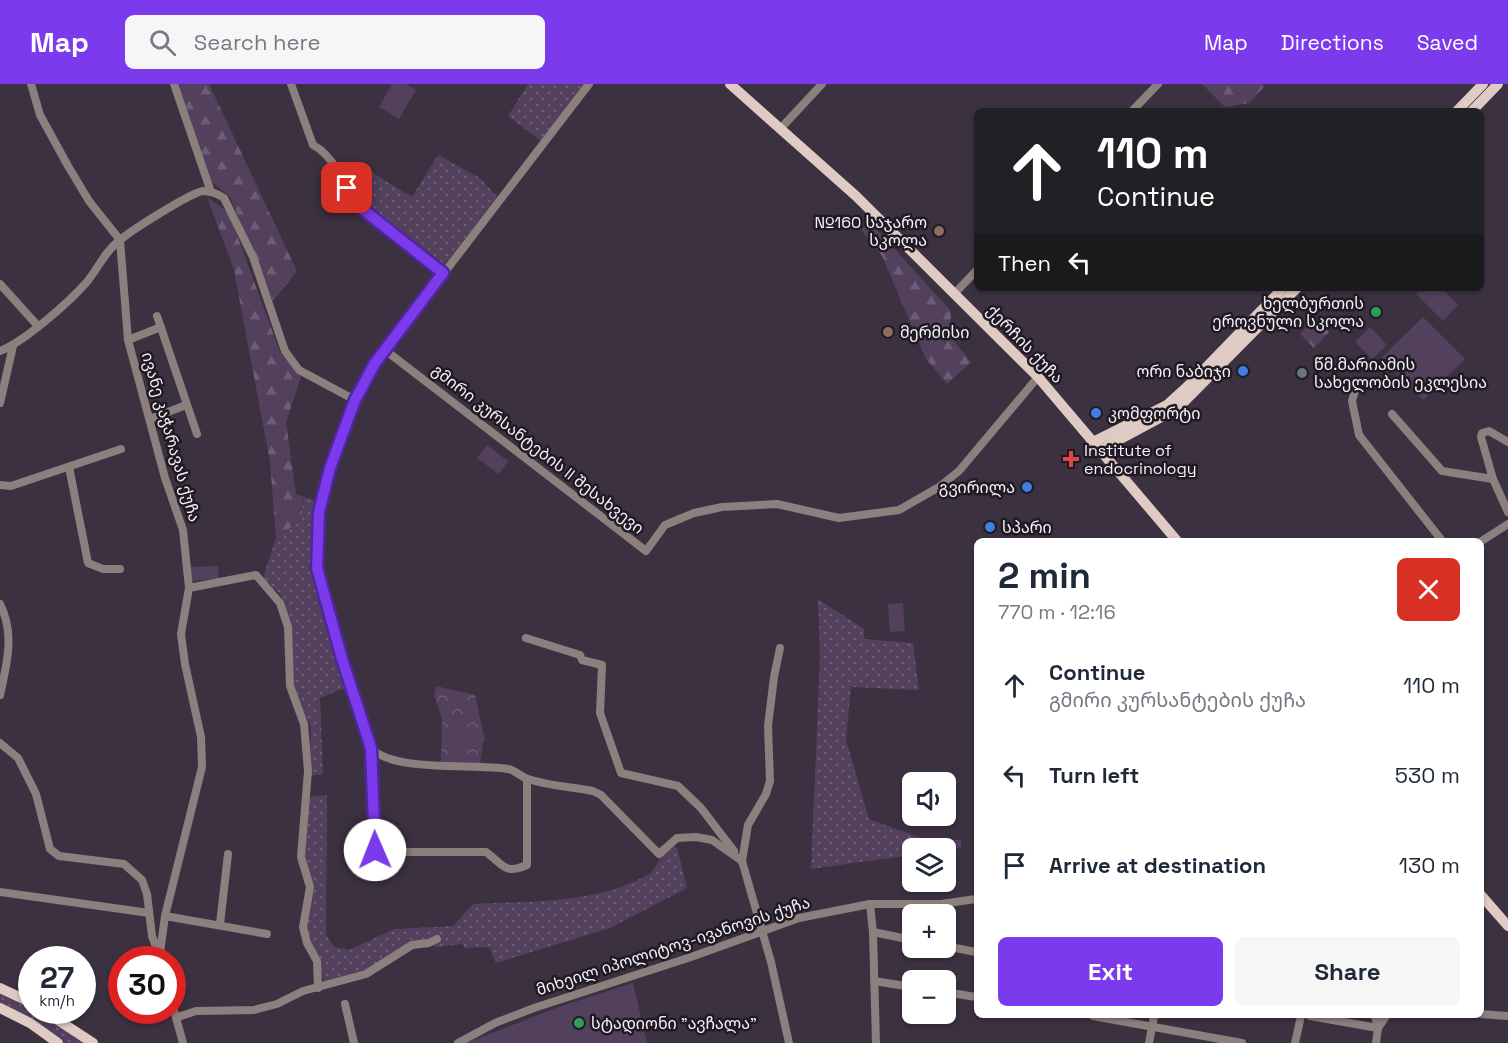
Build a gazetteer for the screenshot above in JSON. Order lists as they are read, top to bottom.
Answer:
{
  "streets": {
    "main road": ["ქერჩის ქუჩა"],
    "street": ["ივანე კაჭარავას ქუჩა", "გმირი კურსანტების II შესახვევი", "მიხეილ იპოლიტოვ-ივანოვის ქუჩა"]
  },
  "crossings": [
    ["ქერჩის ქუჩა", "გმირი კურსანტების II შესახვევი"]
  ],
  "places": {
    "other": [
      "№160 საჯარო სკოლა",
      "ხელბურთის ეროვნული სკოლა",
      "მერმისი",
      "ორი ნაბიჯი",
      "წმ.მარიამის სახელობის ეკლესია",
      "კომფორტი",
      "გვირილა",
      "სპარი",
      "სტადიონი \"ავჩალა\""
    ],
    "health": ["Institute of endocrinology"]
  },
  "page": {
    "header": "Map",
    "search": "Search here",
    "nav": ["Map", "Directions", "Saved"],
    "turn": ["110 m", "Continue"],
    "then": "Then",
    "heading": ["2 min", "770 m · 12:16"],
    "list": [
      {
        "name": "Continue",
        "note": "გმირი კურსანტების ქუჩა",
        "value": "110 m"
      },
      {
        "name": "Turn left",
        "value": "530 m"
      },
      {
        "name": "Arrive at destination",
        "value": "130 m"
      }
    ],
    "map_buttons": ["+", "−"],
    "buttons": ["Exit", "Share"],
    "speed": "27 km/h",
    "limit": "30"
  }
}
